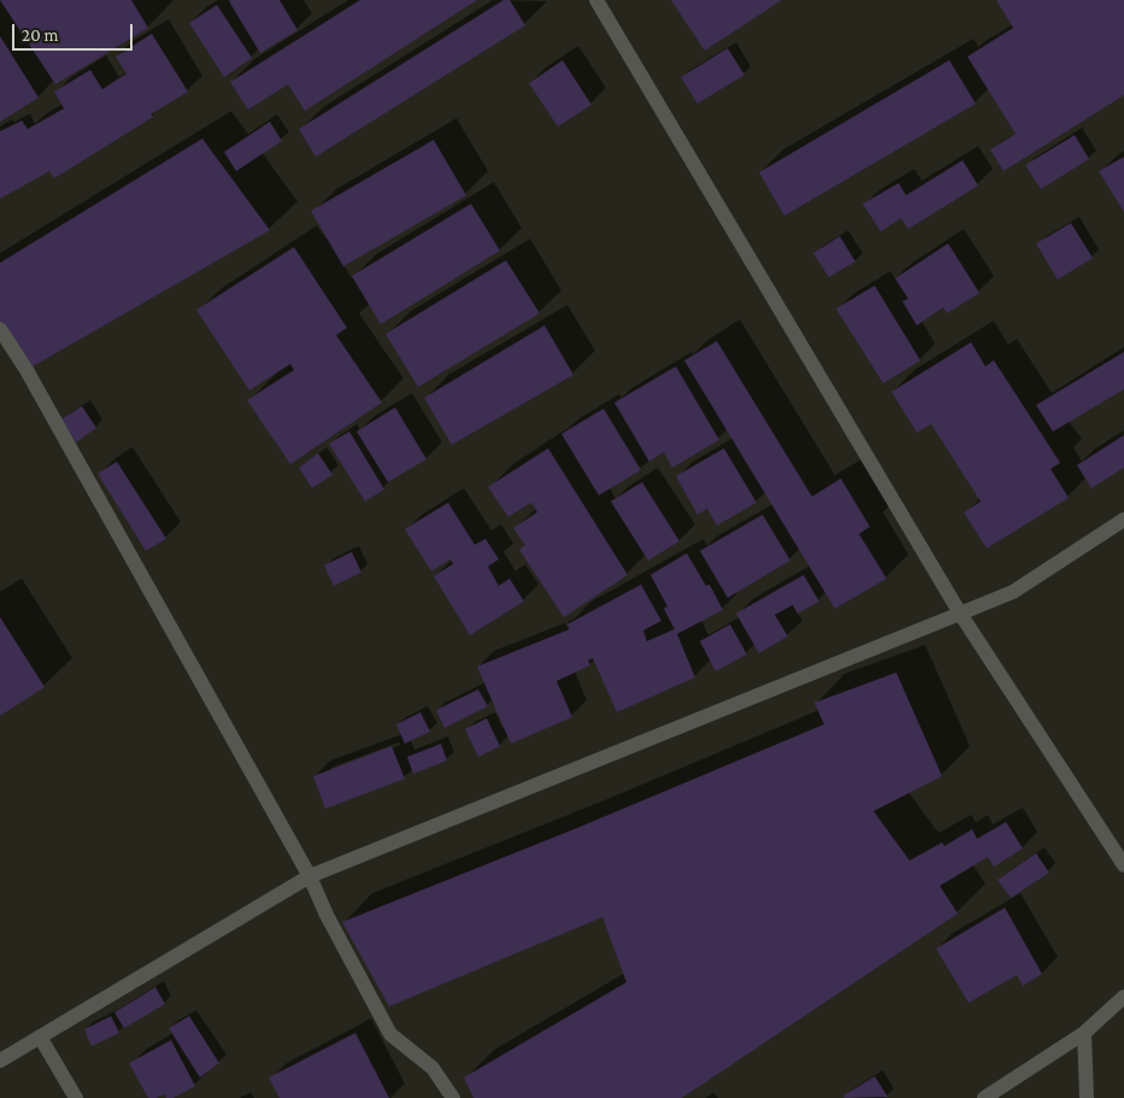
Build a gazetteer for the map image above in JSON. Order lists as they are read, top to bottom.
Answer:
{
  "scale_bar": "20 m"
}
